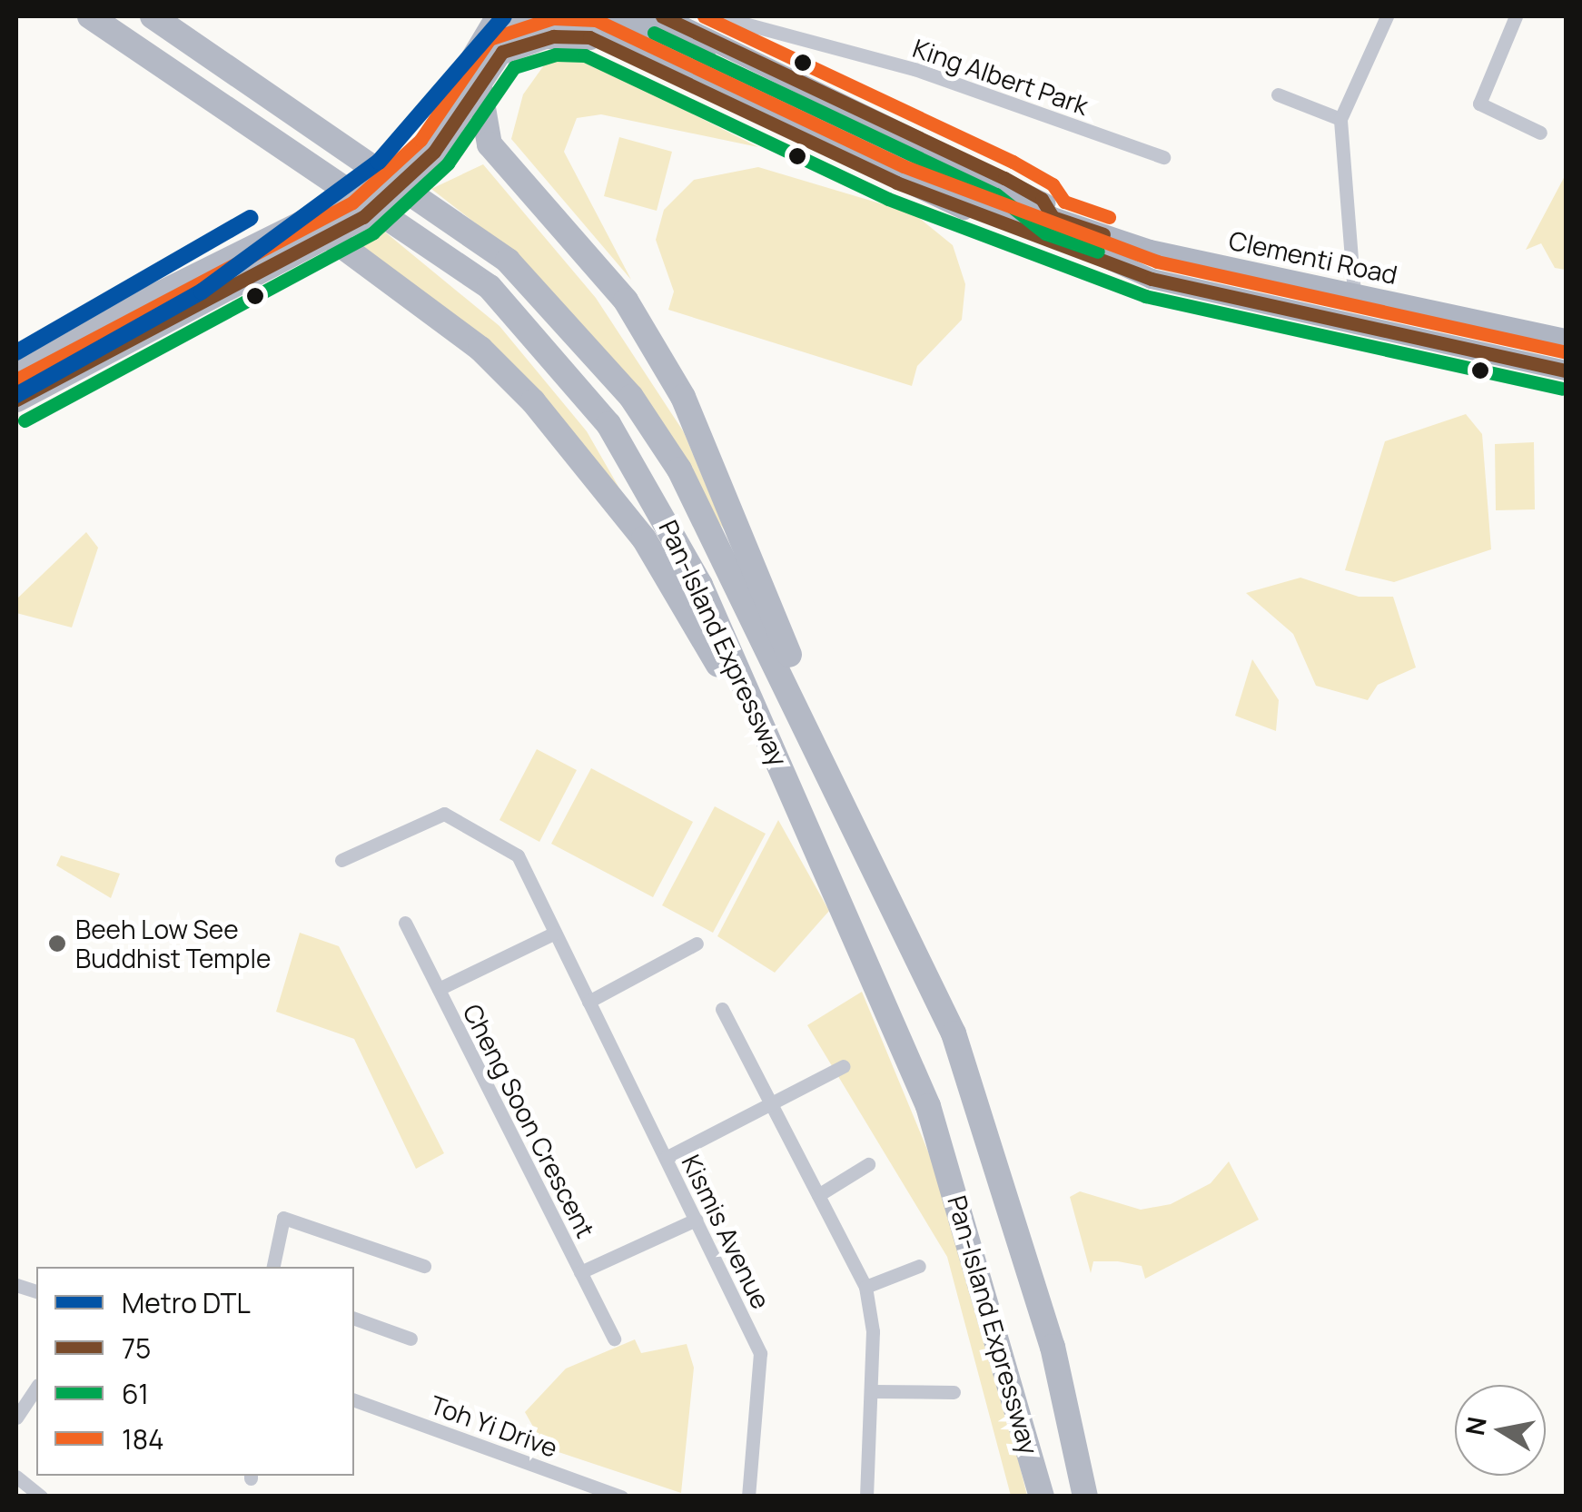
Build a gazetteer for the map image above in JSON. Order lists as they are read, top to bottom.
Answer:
{
  "streets": {
    "highway": ["Pan-Island Expressway"],
    "main road": ["Clementi Road"],
    "street": [
      "King Albert Park",
      "Cheng Soon Crescent",
      "Kismis Avenue",
      "Toh Yi Drive"
    ]
  },
  "crossings": [
    ["Cheng Soon Crescent", "Kismis Avenue"]
  ],
  "places": ["Beeh Low See Buddhist Temple"],
  "lines": [
    "metro line DTL",
    "transit line 75",
    "transit line 184",
    "transit line 61"
  ],
  "legend": [
    "Metro DTL",
    "75",
    "61",
    "184"
  ],
  "north": "left"
}
